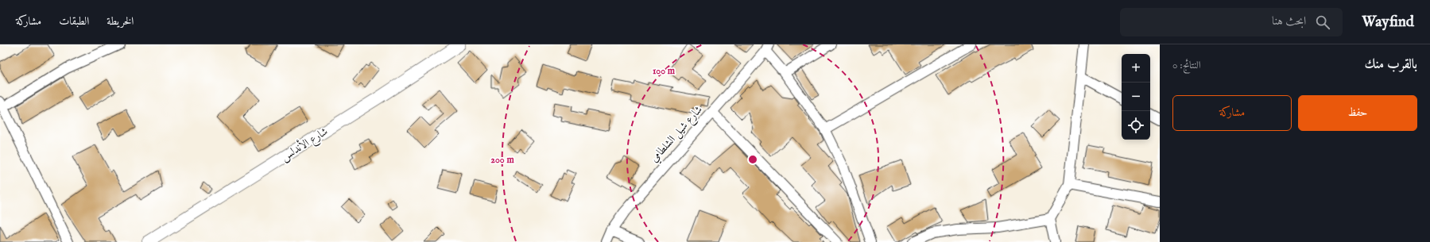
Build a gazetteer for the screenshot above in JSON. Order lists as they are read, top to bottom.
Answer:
{
  "streets": {
    "main road": ["شارع الأندلس"],
    "street": ["شارع شيل الشلطامي"]
  },
  "page": {
    "header": "Wayfind",
    "search": "ابحث هنا",
    "nav": ["الخريطة", "الطبقات", "مشاركة"],
    "heading": ["بالقرب منك", "النتائج: 0"],
    "map_buttons": ["+", "−"],
    "buttons": ["حفظ", "مشاركة"]
  },
  "rings": ["100 m", "200 m"]
}
